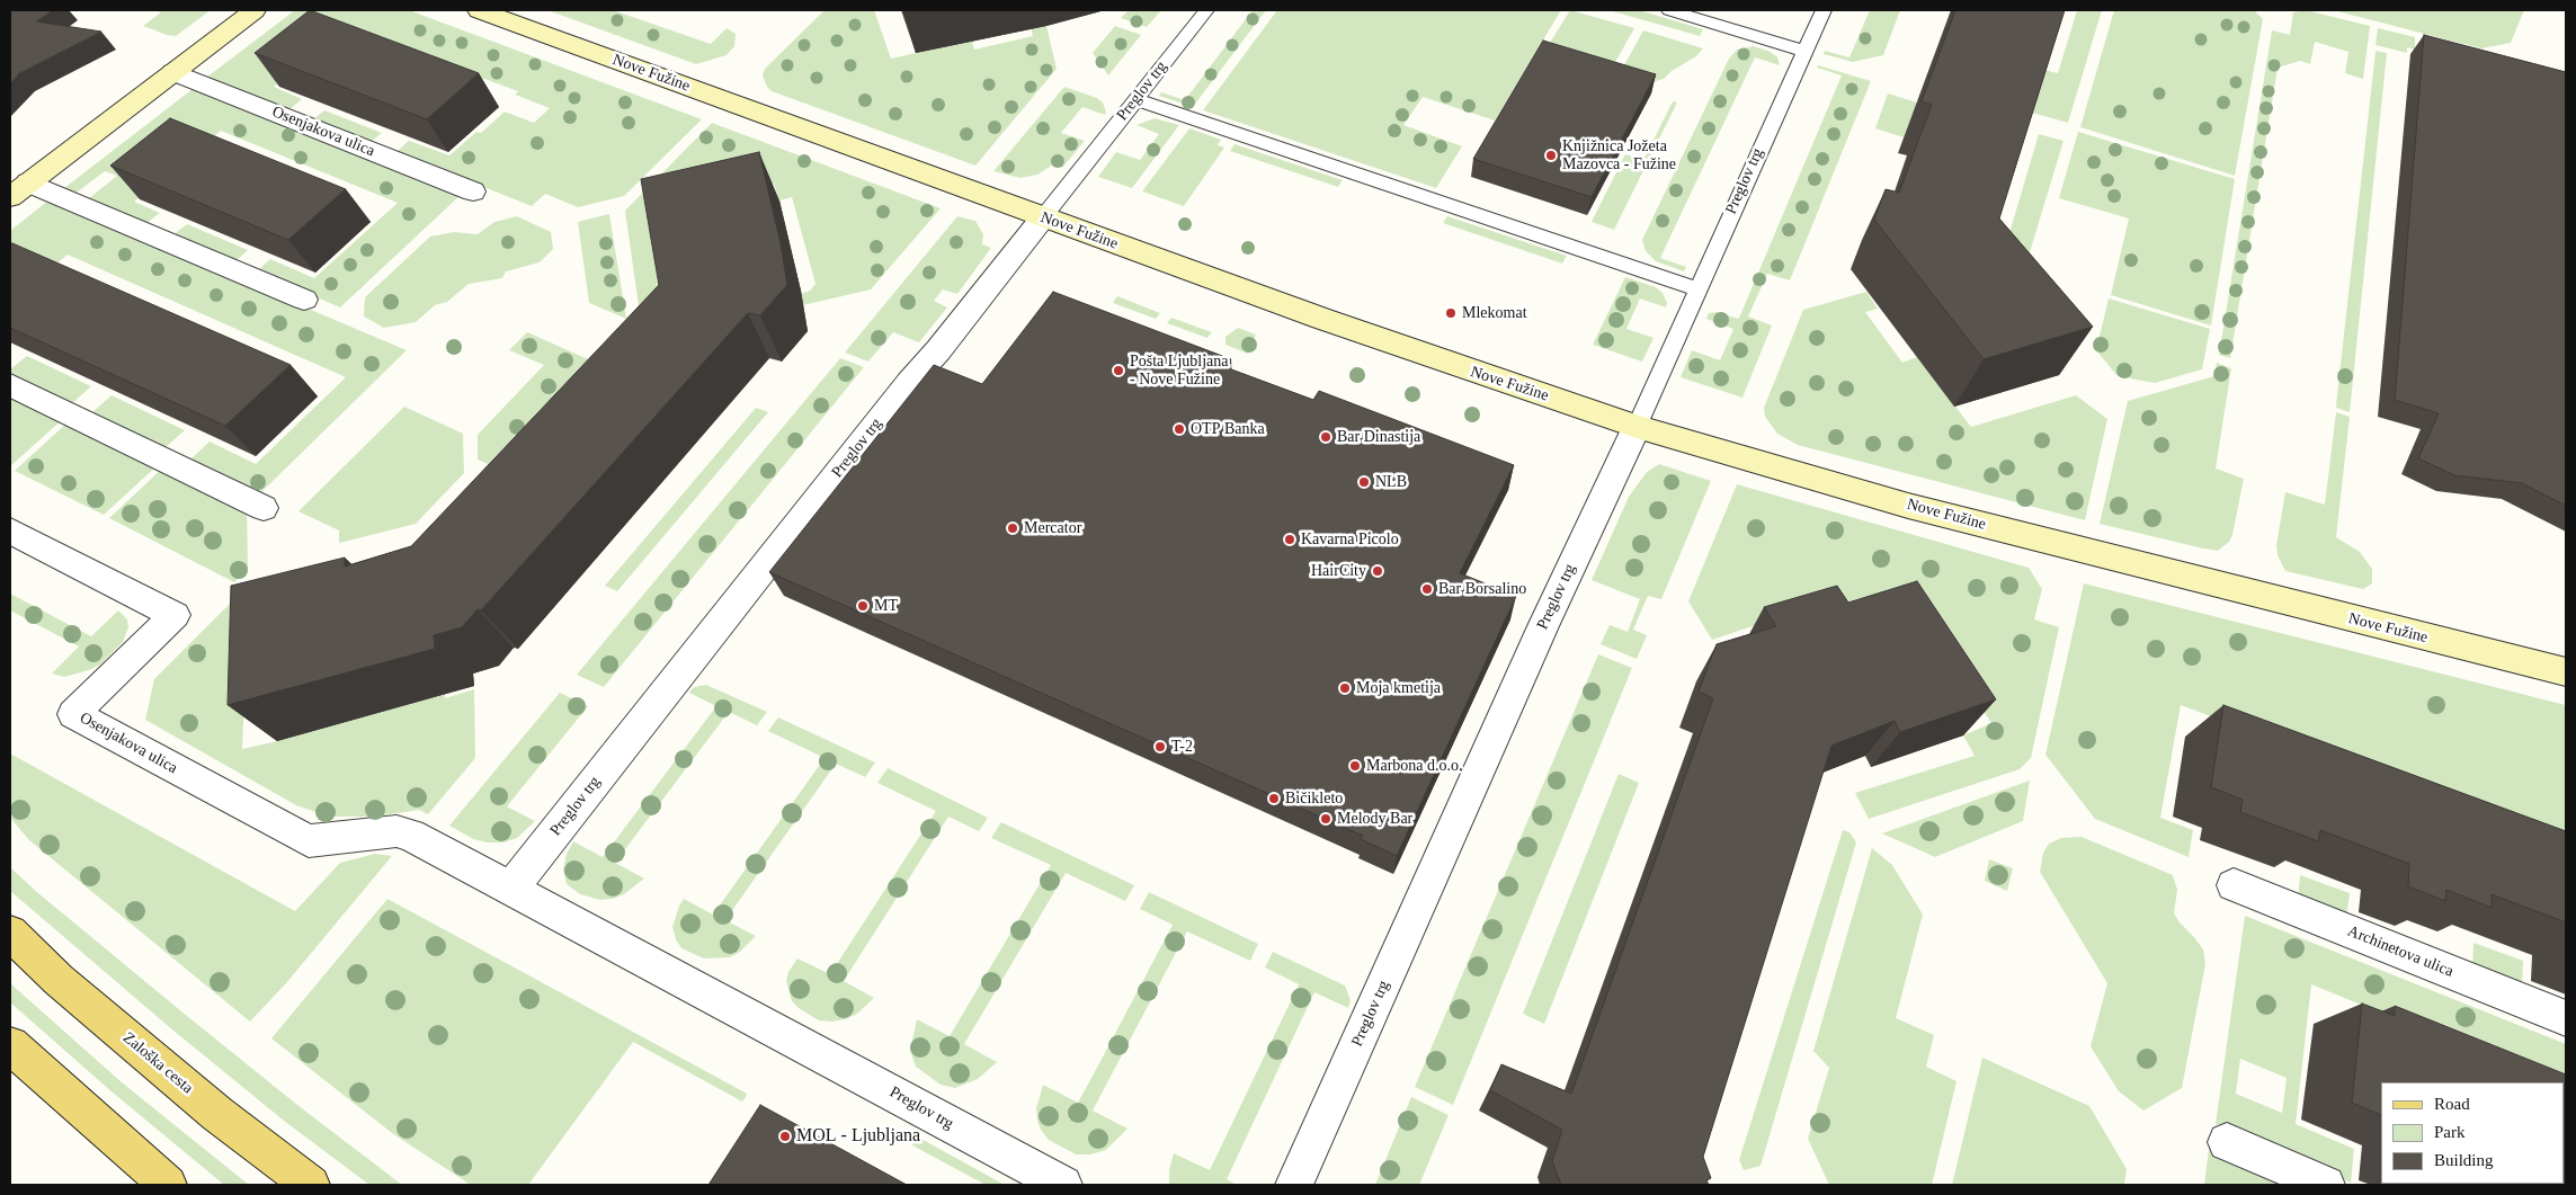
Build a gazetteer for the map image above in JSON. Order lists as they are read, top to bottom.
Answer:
{
  "streets": {
    "main road": ["Zaloška cesta"],
    "street": [
      "Nove Fužine",
      "Preglov trg",
      "Osenjakova ulica",
      "Archinetova ulica"
    ]
  },
  "crossings": [
    ["Nove Fužine", "Preglov trg"],
    ["Preglov trg", "Osenjakova ulica"]
  ],
  "places": [
    "Knjižnica Jožeta Mazovca - Fužine",
    "Mlekomat",
    "Pošta Ljubljana - Nove Fužine",
    "OTP Banka",
    "Bar Dinastija",
    "NLB",
    "Mercator",
    "Kavarna Picolo",
    "HairCity",
    "Bar Borsalino",
    "MT",
    "Moja kmetija",
    "T-2",
    "Marbona d.o.o.",
    "Bičikleto",
    "Melody Bar",
    "MOL - Ljubljana"
  ],
  "legend": ["Road", "Park", "Building"]
}
